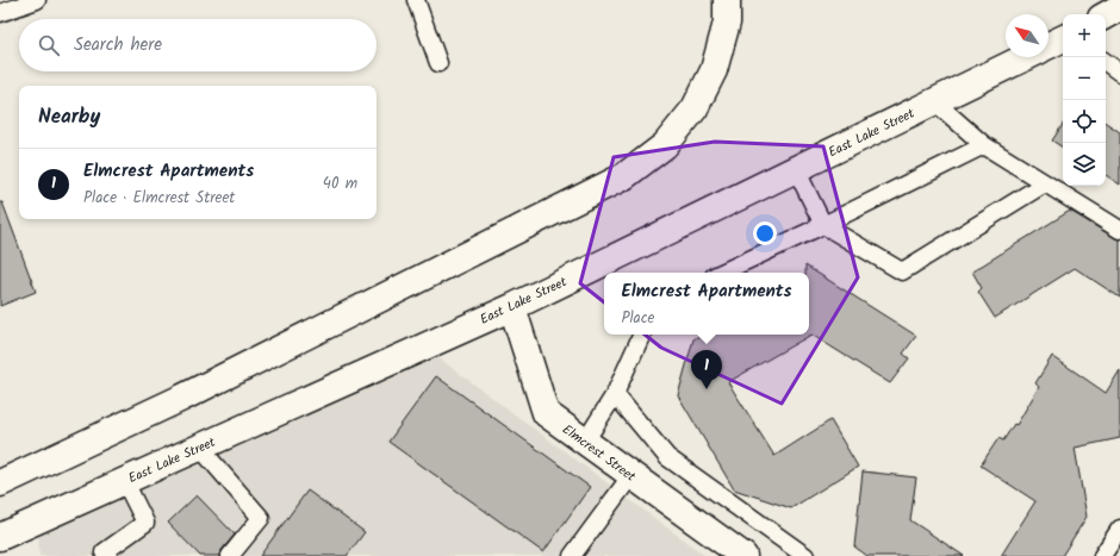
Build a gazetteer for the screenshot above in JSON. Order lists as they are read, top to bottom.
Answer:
{
  "streets": {
    "main road": ["East Lake Street", "Elmcrest Street"]
  },
  "crossings": [
    ["East Lake Street", "Elmcrest Street"]
  ],
  "north": "top left",
  "page": {
    "map_buttons": ["+", "−"],
    "search": "Search here",
    "heading": "Nearby",
    "list": [
      {
        "mark": "1",
        "name": "Elmcrest Apartments",
        "note": "Place · Elmcrest Street",
        "value": "40 m"
      }
    ],
    "popup": ["Elmcrest Apartments", "Place"],
    "pins": "1"
  }
}
